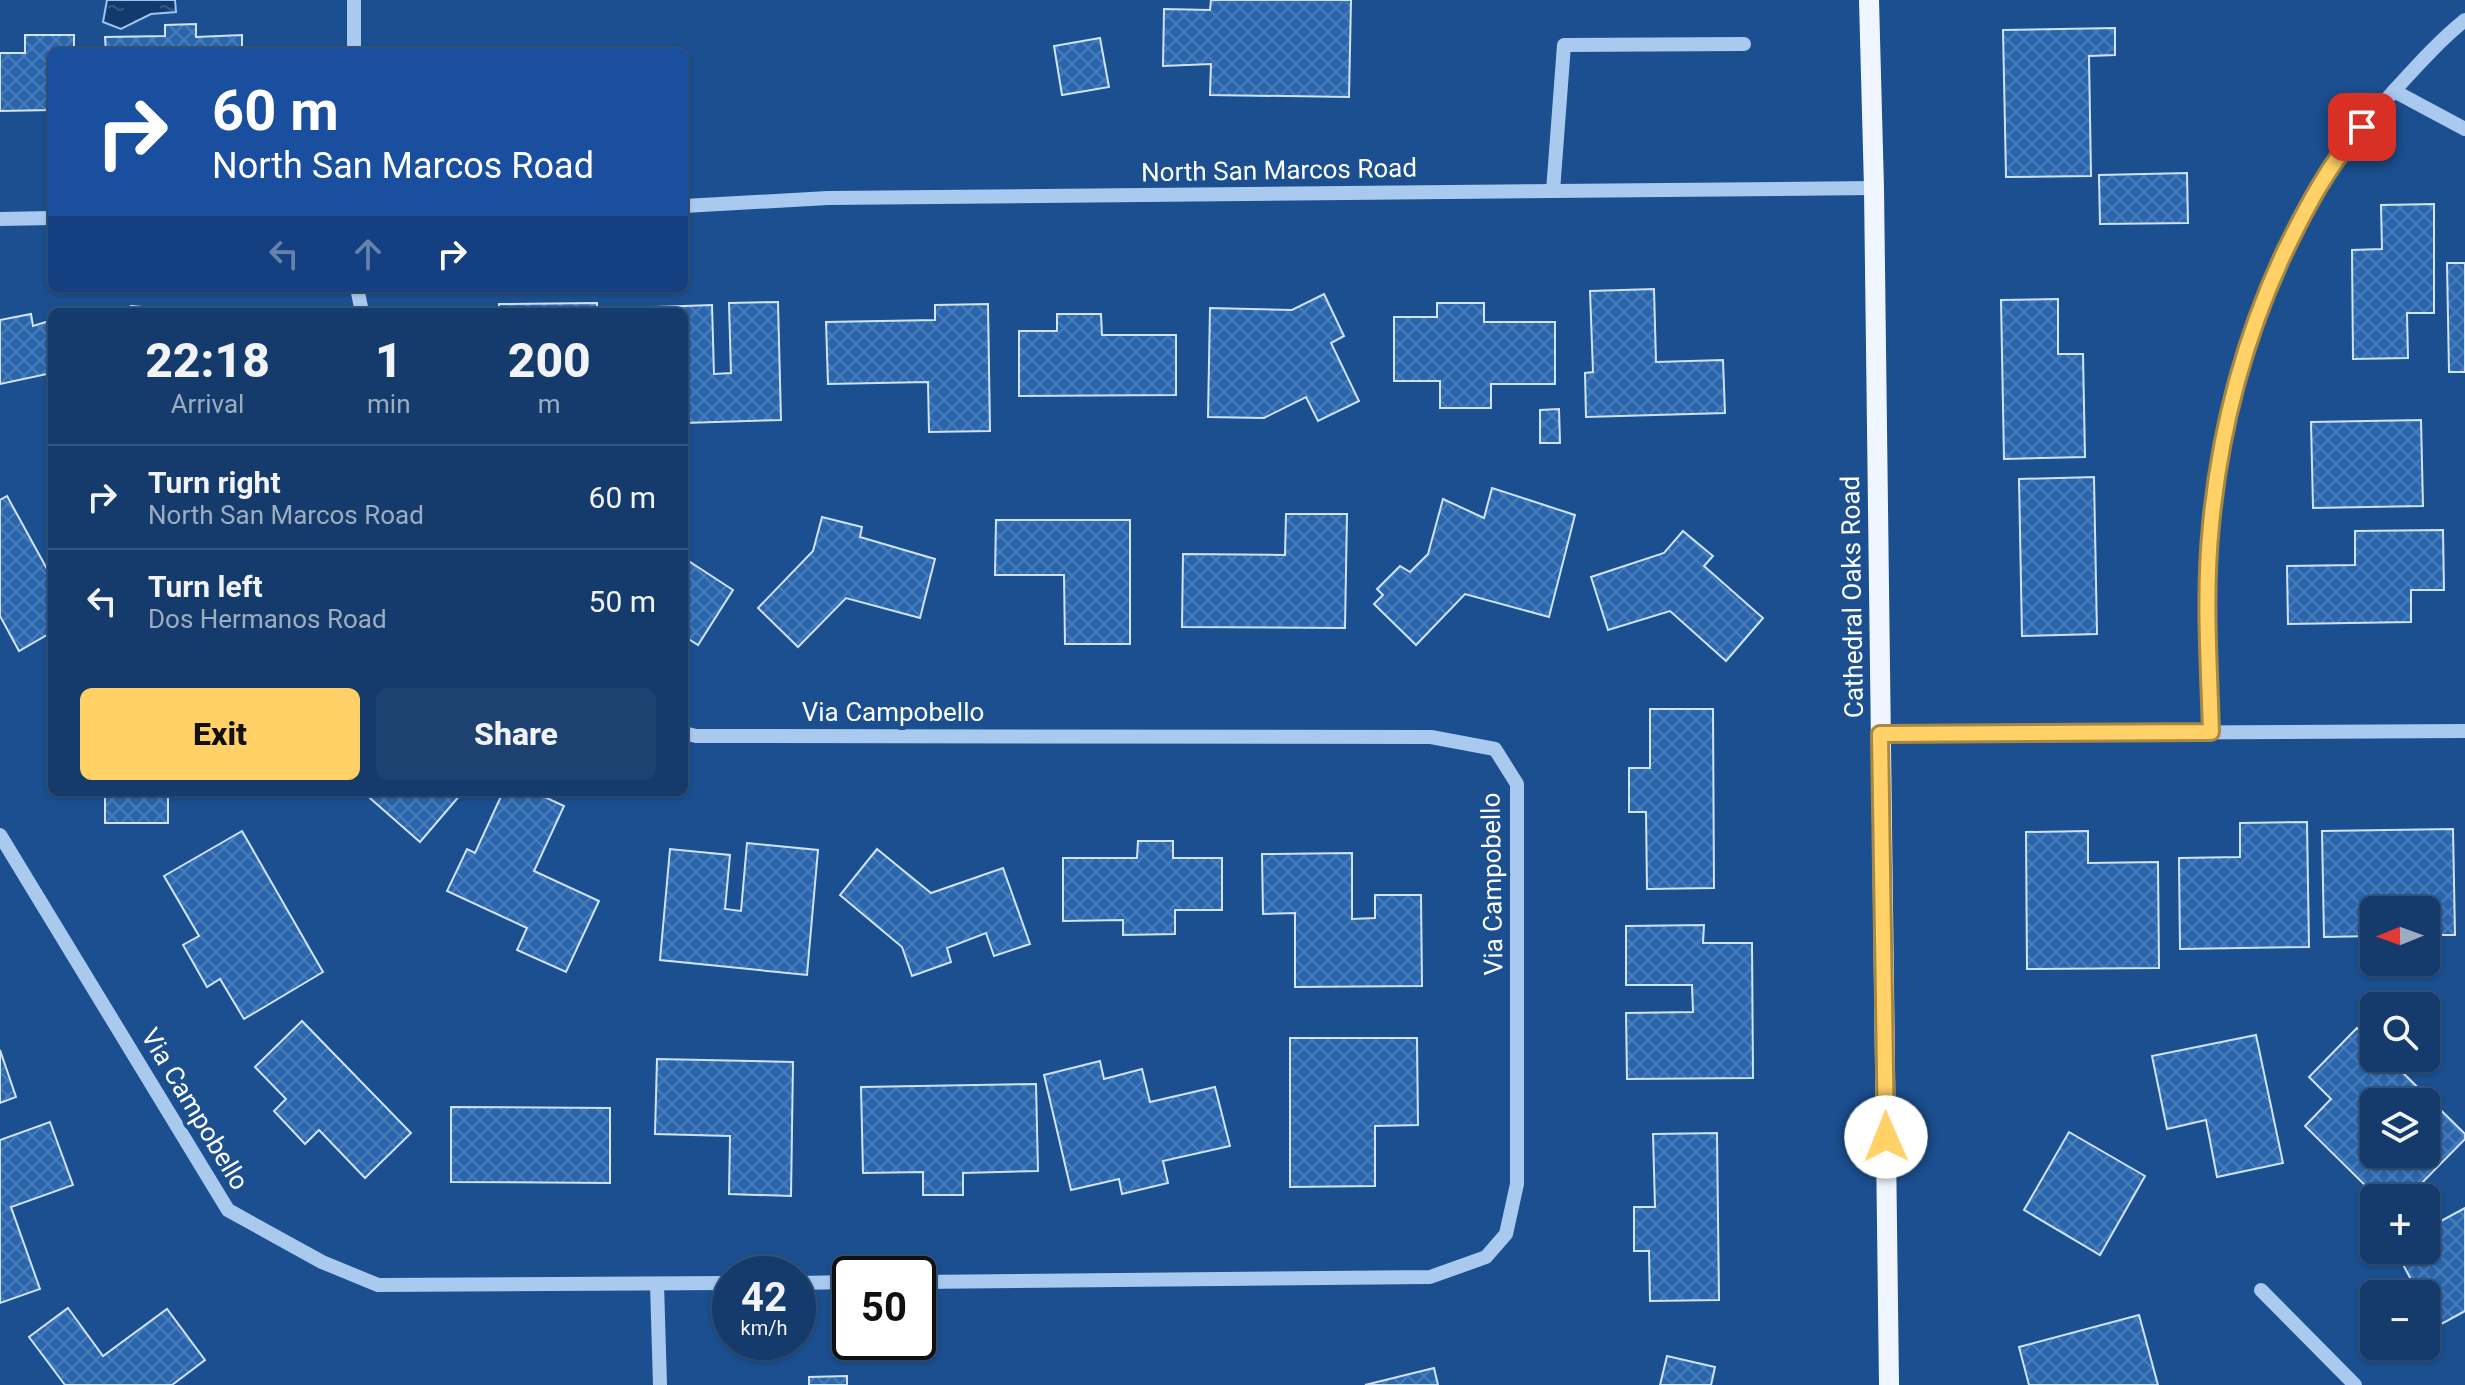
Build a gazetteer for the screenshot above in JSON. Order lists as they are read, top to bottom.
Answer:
{
  "streets": {
    "main road": ["Cathedral Oaks Road"],
    "street": ["North San Marcos Road", "Via Campobello"]
  },
  "crossings": [
    ["North San Marcos Road", "Cathedral Oaks Road"]
  ],
  "north": "left",
  "page": {
    "turn": ["60 m", "North San Marcos Road"],
    "eta": [
      "22:18",
      "Arrival",
      "1",
      "min",
      "200",
      "m"
    ],
    "list": [
      {
        "name": "Turn right",
        "note": "North San Marcos Road",
        "value": "60 m"
      },
      {
        "name": "Turn left",
        "note": "Dos Hermanos Road",
        "value": "50 m"
      }
    ],
    "buttons": ["Exit", "Share"],
    "map_buttons": ["+", "−"],
    "speed": "42 km/h",
    "limit": "50"
  }
}
